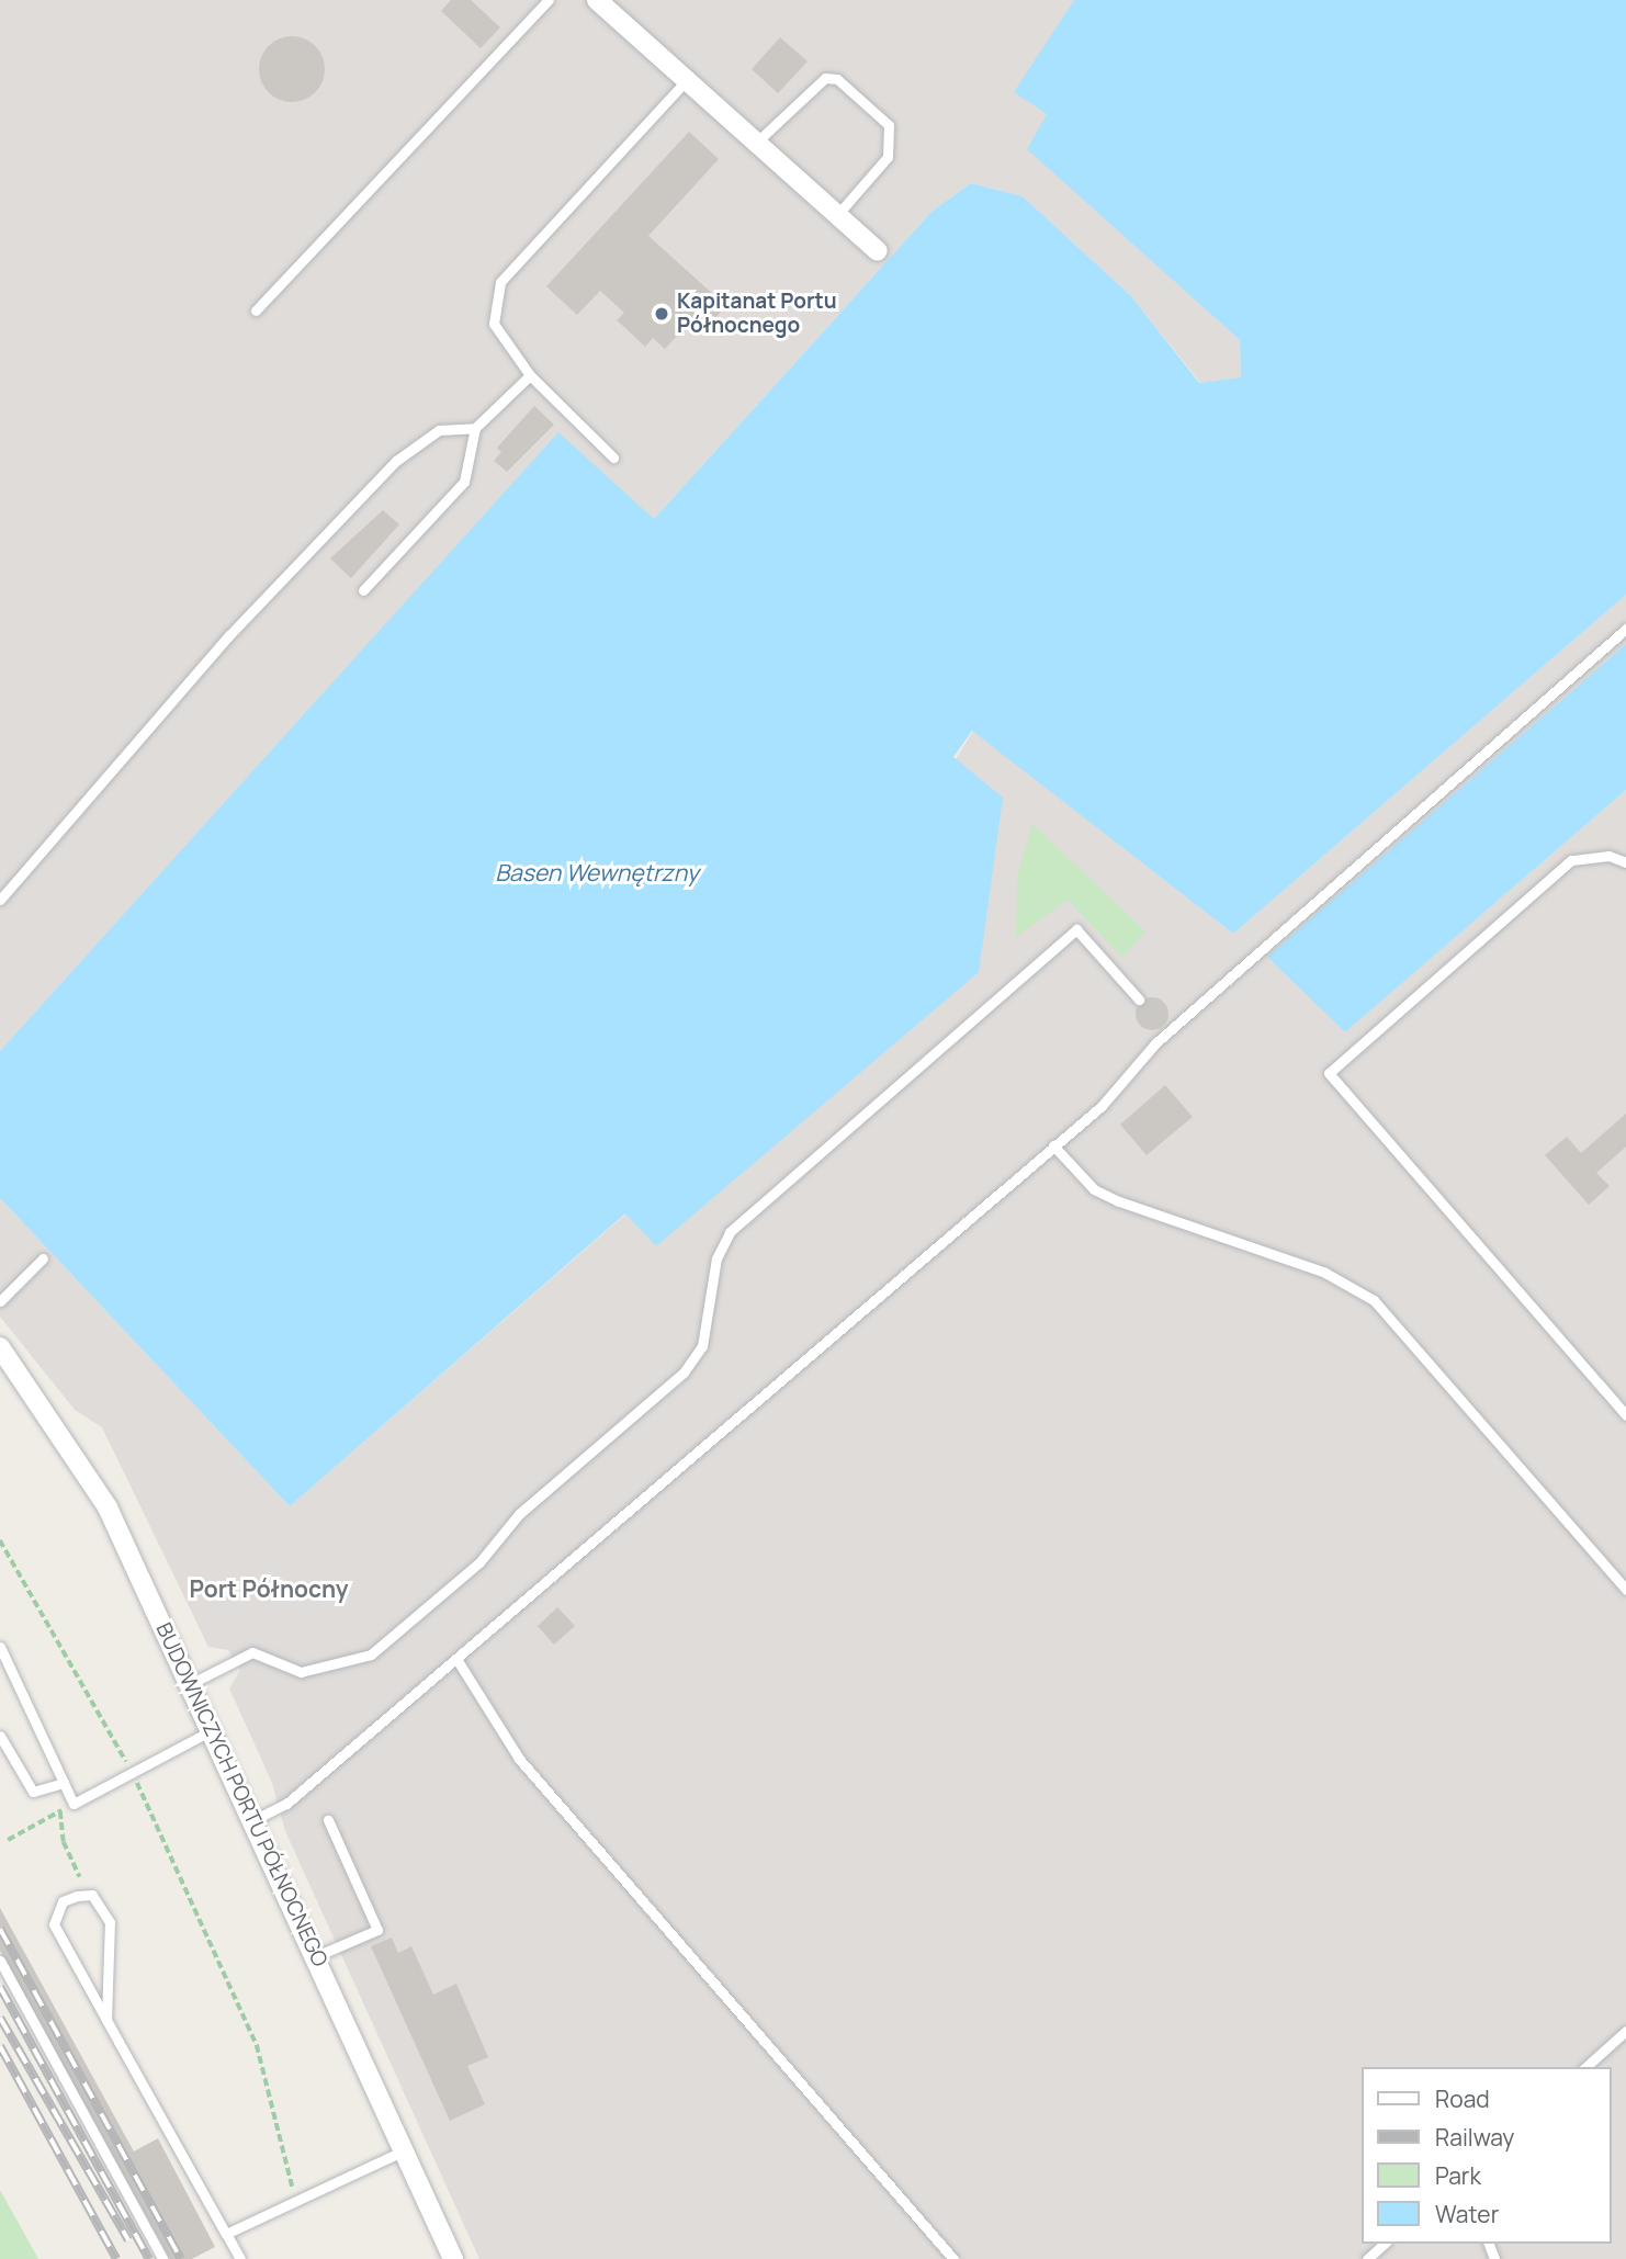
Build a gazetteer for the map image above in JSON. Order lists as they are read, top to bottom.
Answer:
{
  "streets": {
    "street": ["BUDOWNICZYCH PORTU PÓŁNOCNEGO"]
  },
  "districts": ["Port Północny"],
  "water": ["Basen Wewnętrzny"],
  "places": ["Kapitanat Portu Północnego"],
  "legend": [
    "Road",
    "Railway",
    "Park",
    "Water"
  ]
}
